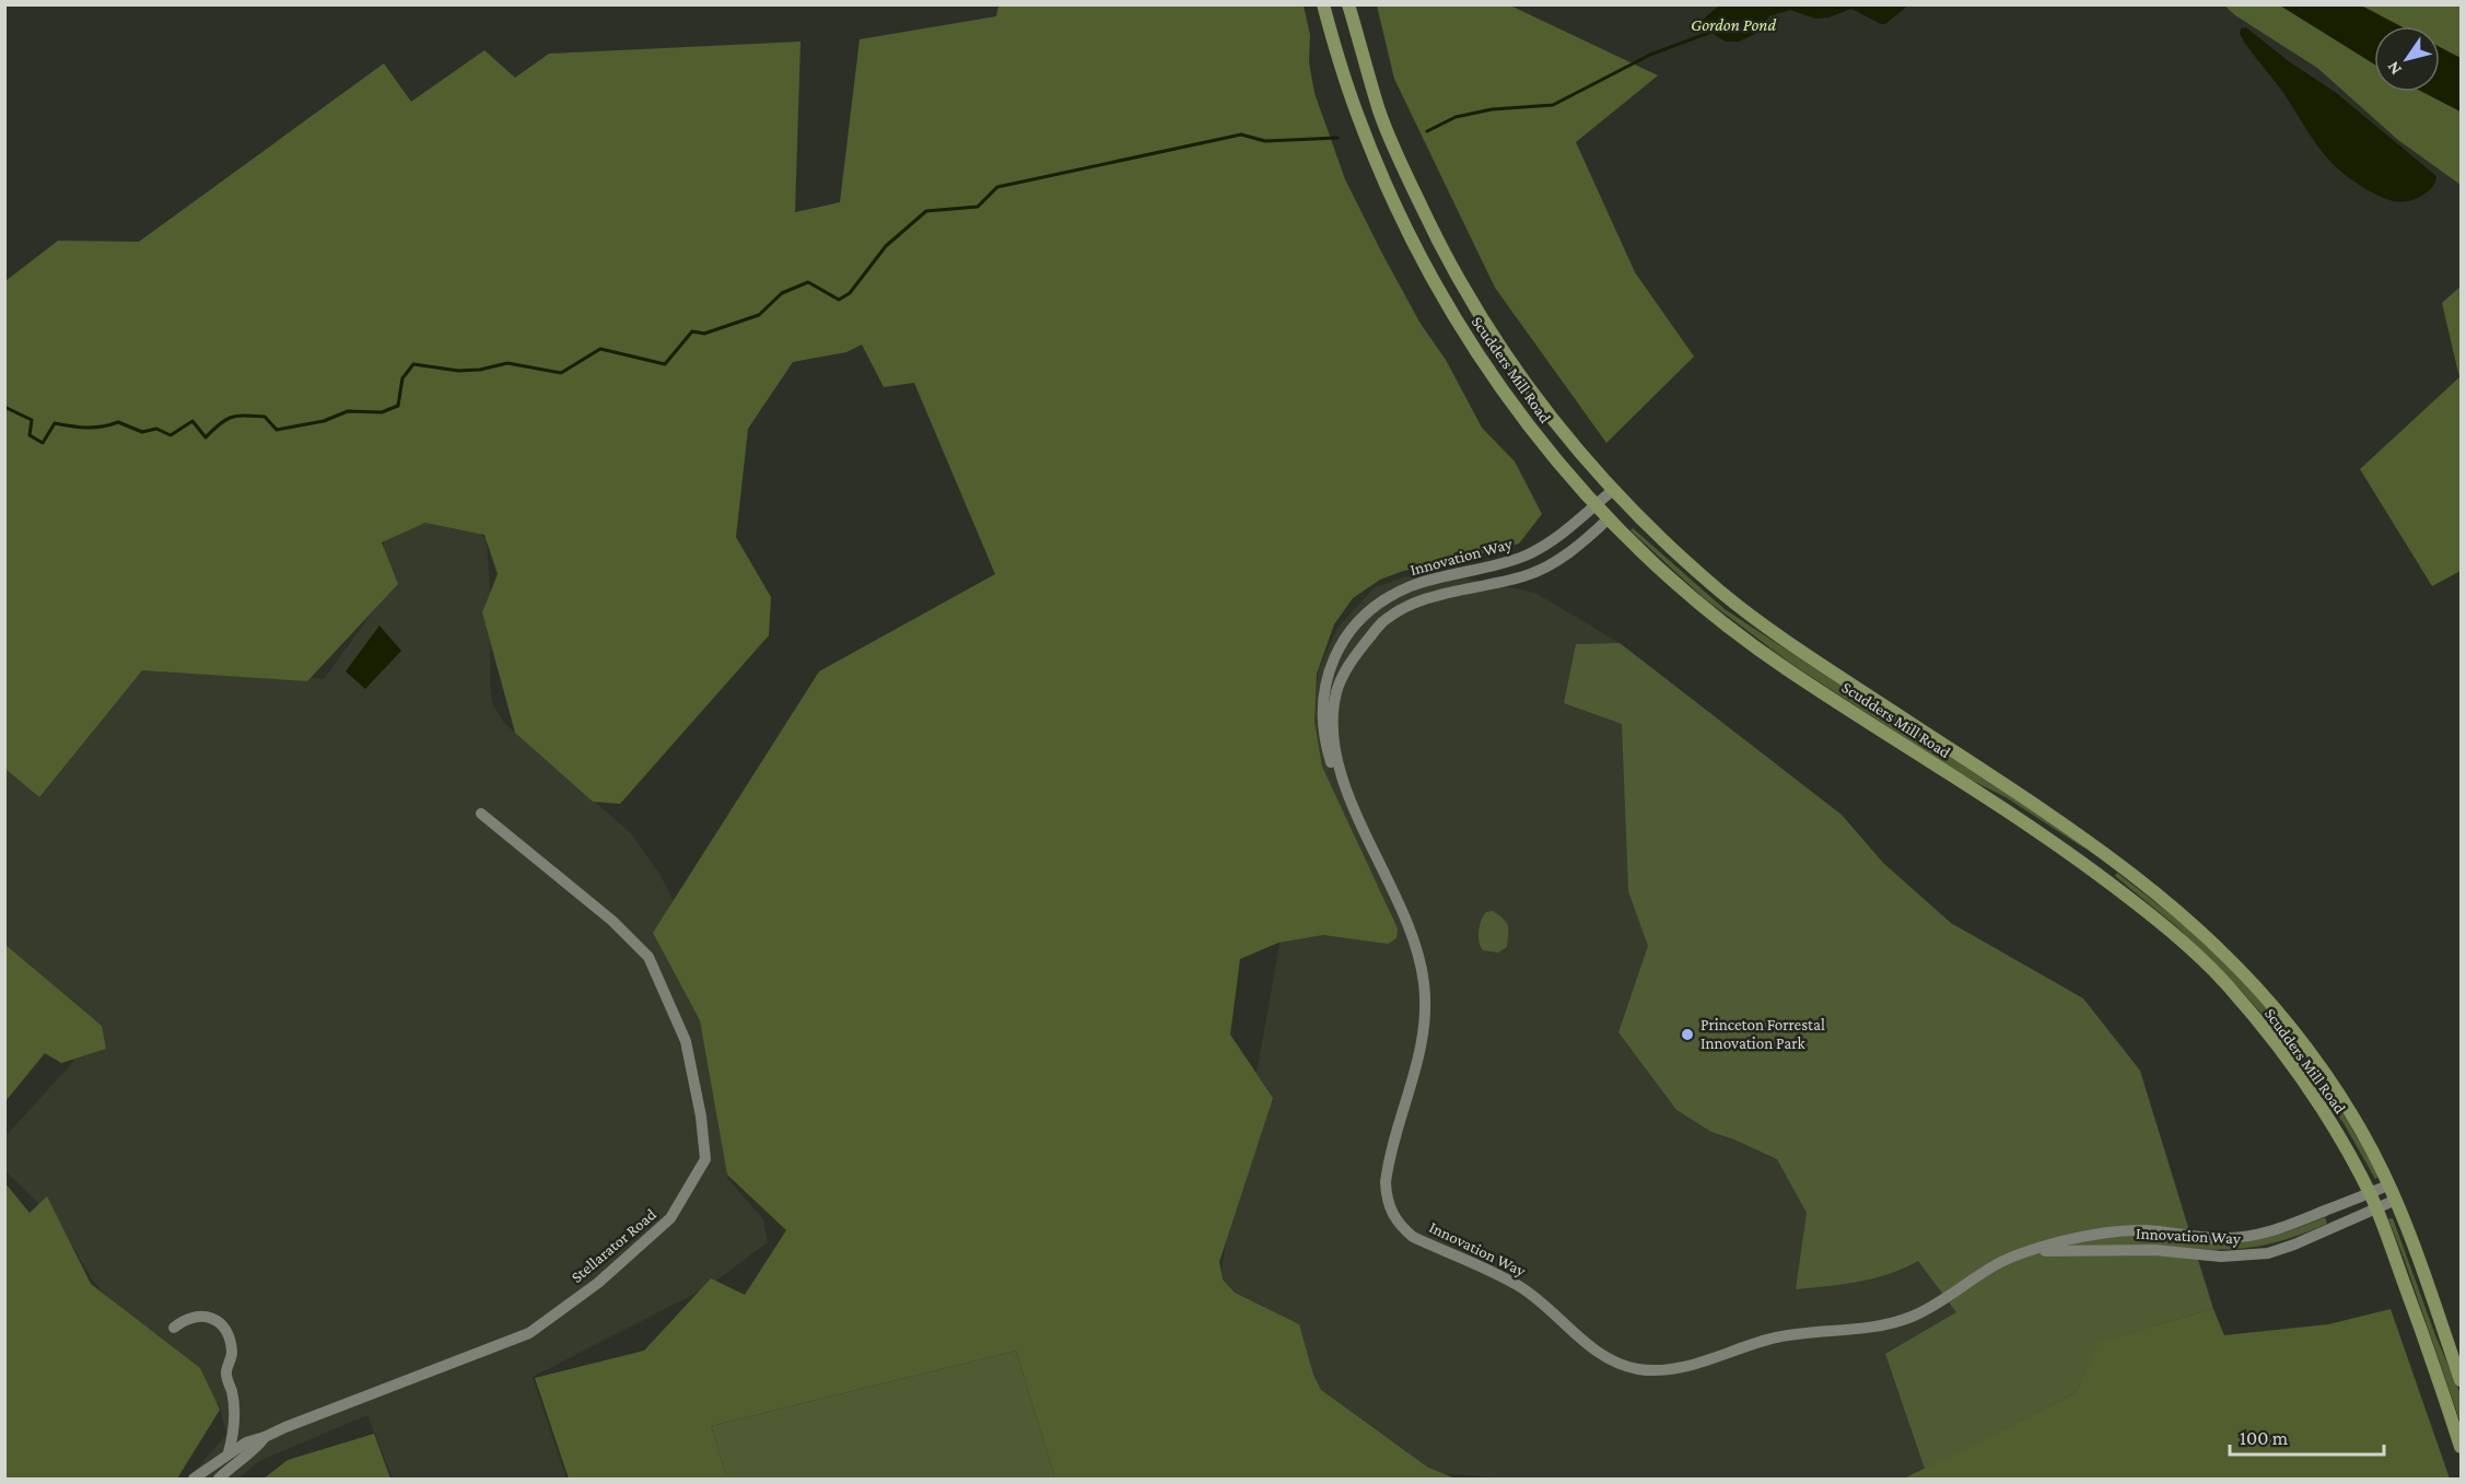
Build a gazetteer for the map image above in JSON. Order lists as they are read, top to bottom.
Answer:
{
  "streets": {
    "main road": ["Scudders Mill Road"],
    "street": ["Innovation Way", "Stellarator Road"]
  },
  "crossings": [
    ["Scudders Mill Road", "Innovation Way"]
  ],
  "water": ["Gordon Pond"],
  "places": ["Princeton Forrestal Innovation Park"],
  "scale_bar": "100 m",
  "north": "bottom left"
}
